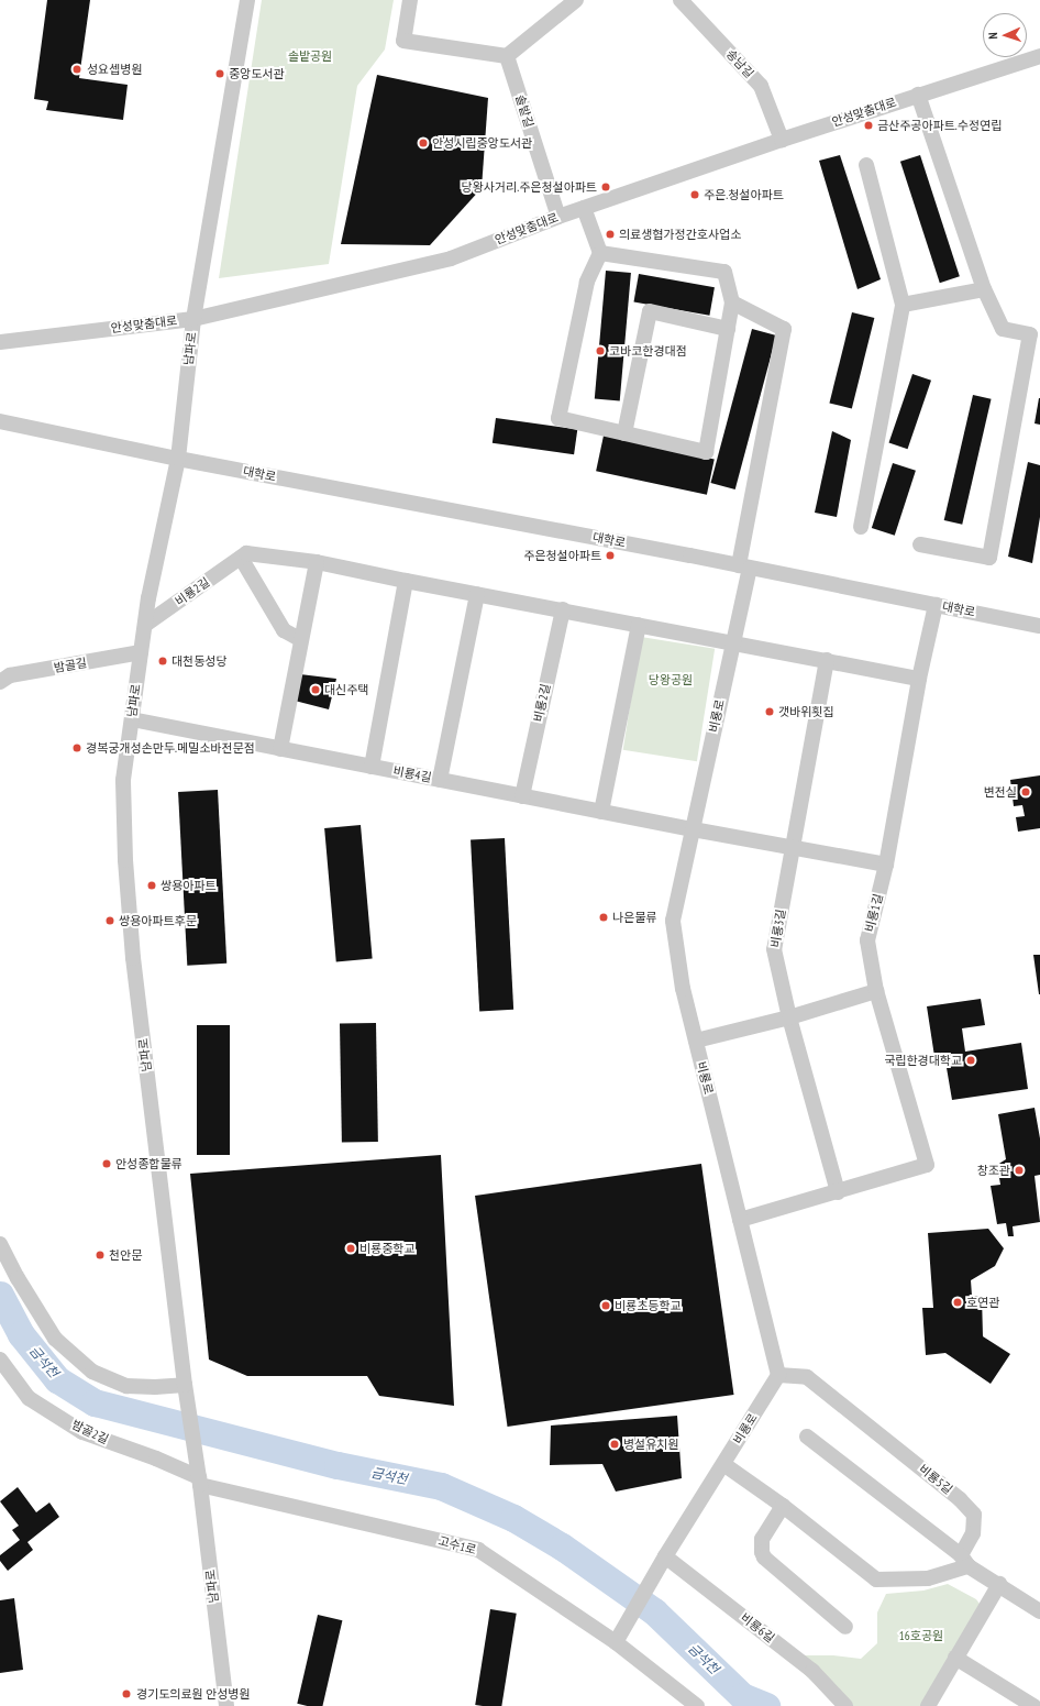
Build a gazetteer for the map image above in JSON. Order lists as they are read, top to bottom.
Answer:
{
  "streets": {
    "street": [
      "송남길",
      "솔밭길",
      "안성맞춤대로",
      "남파로",
      "대학로",
      "비룡2길",
      "밤골길",
      "비룡로",
      "비룡4길",
      "비룡1길",
      "비룡3길",
      "밤골2길",
      "비룡5길",
      "고수1로",
      "비룡6길"
    ]
  },
  "crossings": [
    ["송남길", "안성맞춤대로"],
    ["솔밭길", "안성맞춤대로"],
    ["안성맞춤대로", "남파로"],
    ["남파로", "대학로"],
    ["남파로", "비룡2길"],
    ["남파로", "밤골길"],
    ["남파로", "비룡4길"],
    ["남파로", "밤골2길"],
    ["남파로", "고수1로"],
    ["대학로", "비룡로"],
    ["대학로", "비룡1길"],
    ["비룡2길", "비룡로"],
    ["비룡2길", "비룡4길"],
    ["비룡로", "비룡4길"],
    ["비룡로", "비룡1길"],
    ["비룡로", "비룡5길"],
    ["비룡로", "고수1로"],
    ["비룡로", "비룡6길"],
    ["비룡4길", "비룡1길"],
    ["비룡4길", "비룡3길"],
    ["비룡1길", "비룡3길"],
    ["밤골2길", "고수1로"]
  ],
  "water": ["금석천"],
  "parks": ["솔밭공원", "당왕공원", "16호공원"],
  "places": [
    "성요셉병원",
    "중앙도서관",
    "금산주공아파트.수정연립",
    "안성시립중앙도서관",
    "당왕사거리.주은청설아파트",
    "주은.청설아파트",
    "의료생협가정간호사업소",
    "코바코한경대점",
    "주은청설아파트",
    "대천동성당",
    "대신주택",
    "갯바위횟집",
    "경복궁개성손만두.메밀소바전문점",
    "변전실",
    "쌍용아파트",
    "나은물류",
    "쌍용아파트후문",
    "국립한경대학교",
    "안성종합물류",
    "창조관",
    "비룡중학교",
    "천안문",
    "호연관",
    "비룡초등학교",
    "병설유치원",
    "경기도의료원 안성병원"
  ],
  "north": "left"
}
